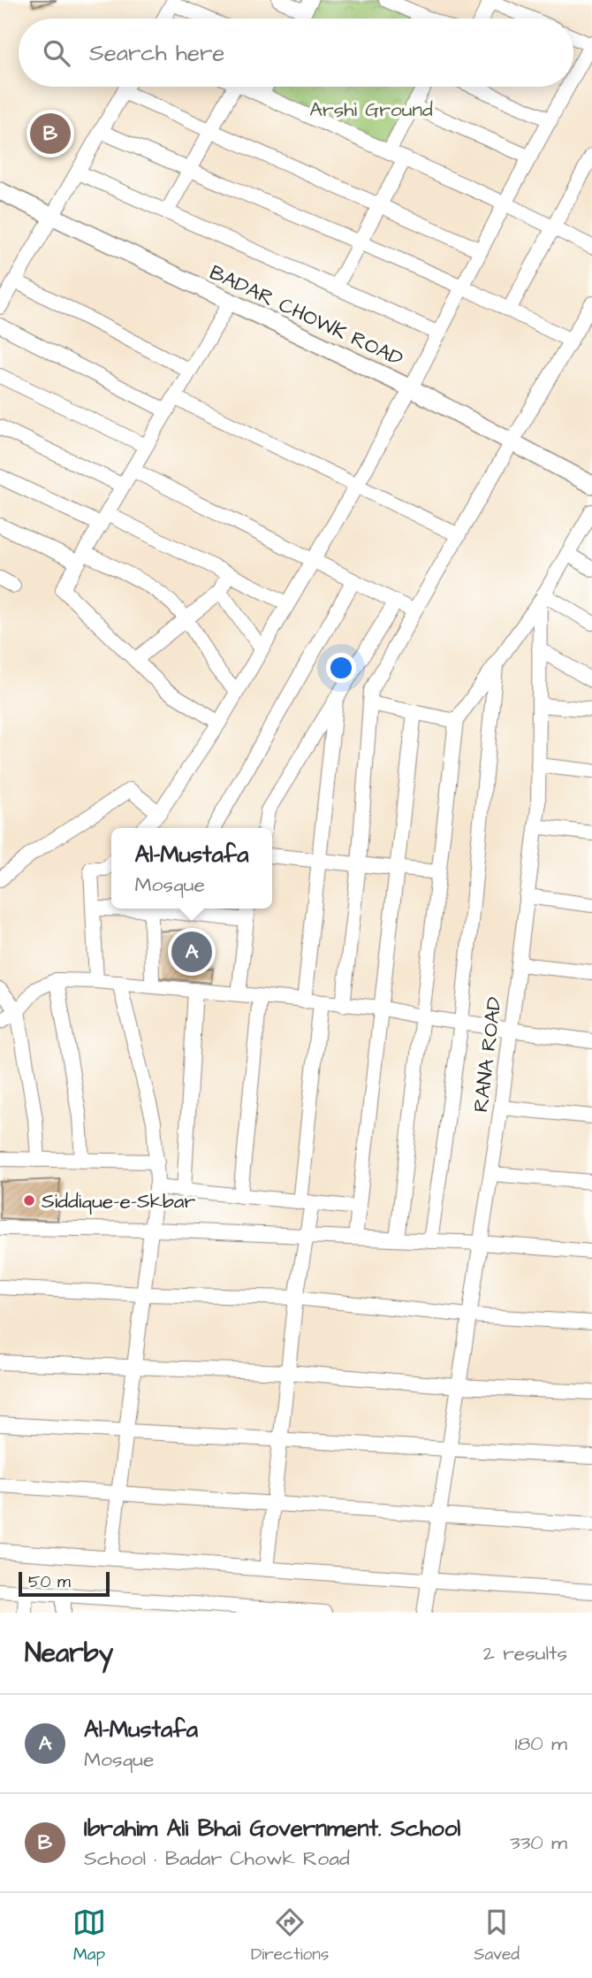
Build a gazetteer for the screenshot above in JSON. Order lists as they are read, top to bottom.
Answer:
{
  "streets": {
    "main road": ["BADAR CHOWK ROAD"],
    "street": ["RANA ROAD"]
  },
  "parks": ["Arshi Ground"],
  "places": ["Siddique-e-Skbar"],
  "scale_bar": "50 m",
  "page": {
    "search": "Search here",
    "pins": ["B", "A"],
    "popup": ["Al-Mustafa", "Mosque"],
    "scale": "50 m",
    "heading": ["Nearby", "2 results"],
    "list": [
      {
        "mark": "A",
        "name": "Al-Mustafa",
        "note": "Mosque",
        "value": "180 m"
      },
      {
        "mark": "B",
        "name": "Ibrahim Ali Bhai Government. School",
        "note": "School · Badar Chowk Road",
        "value": "330 m"
      }
    ],
    "nav": ["Map", "Directions", "Saved"]
  }
}
